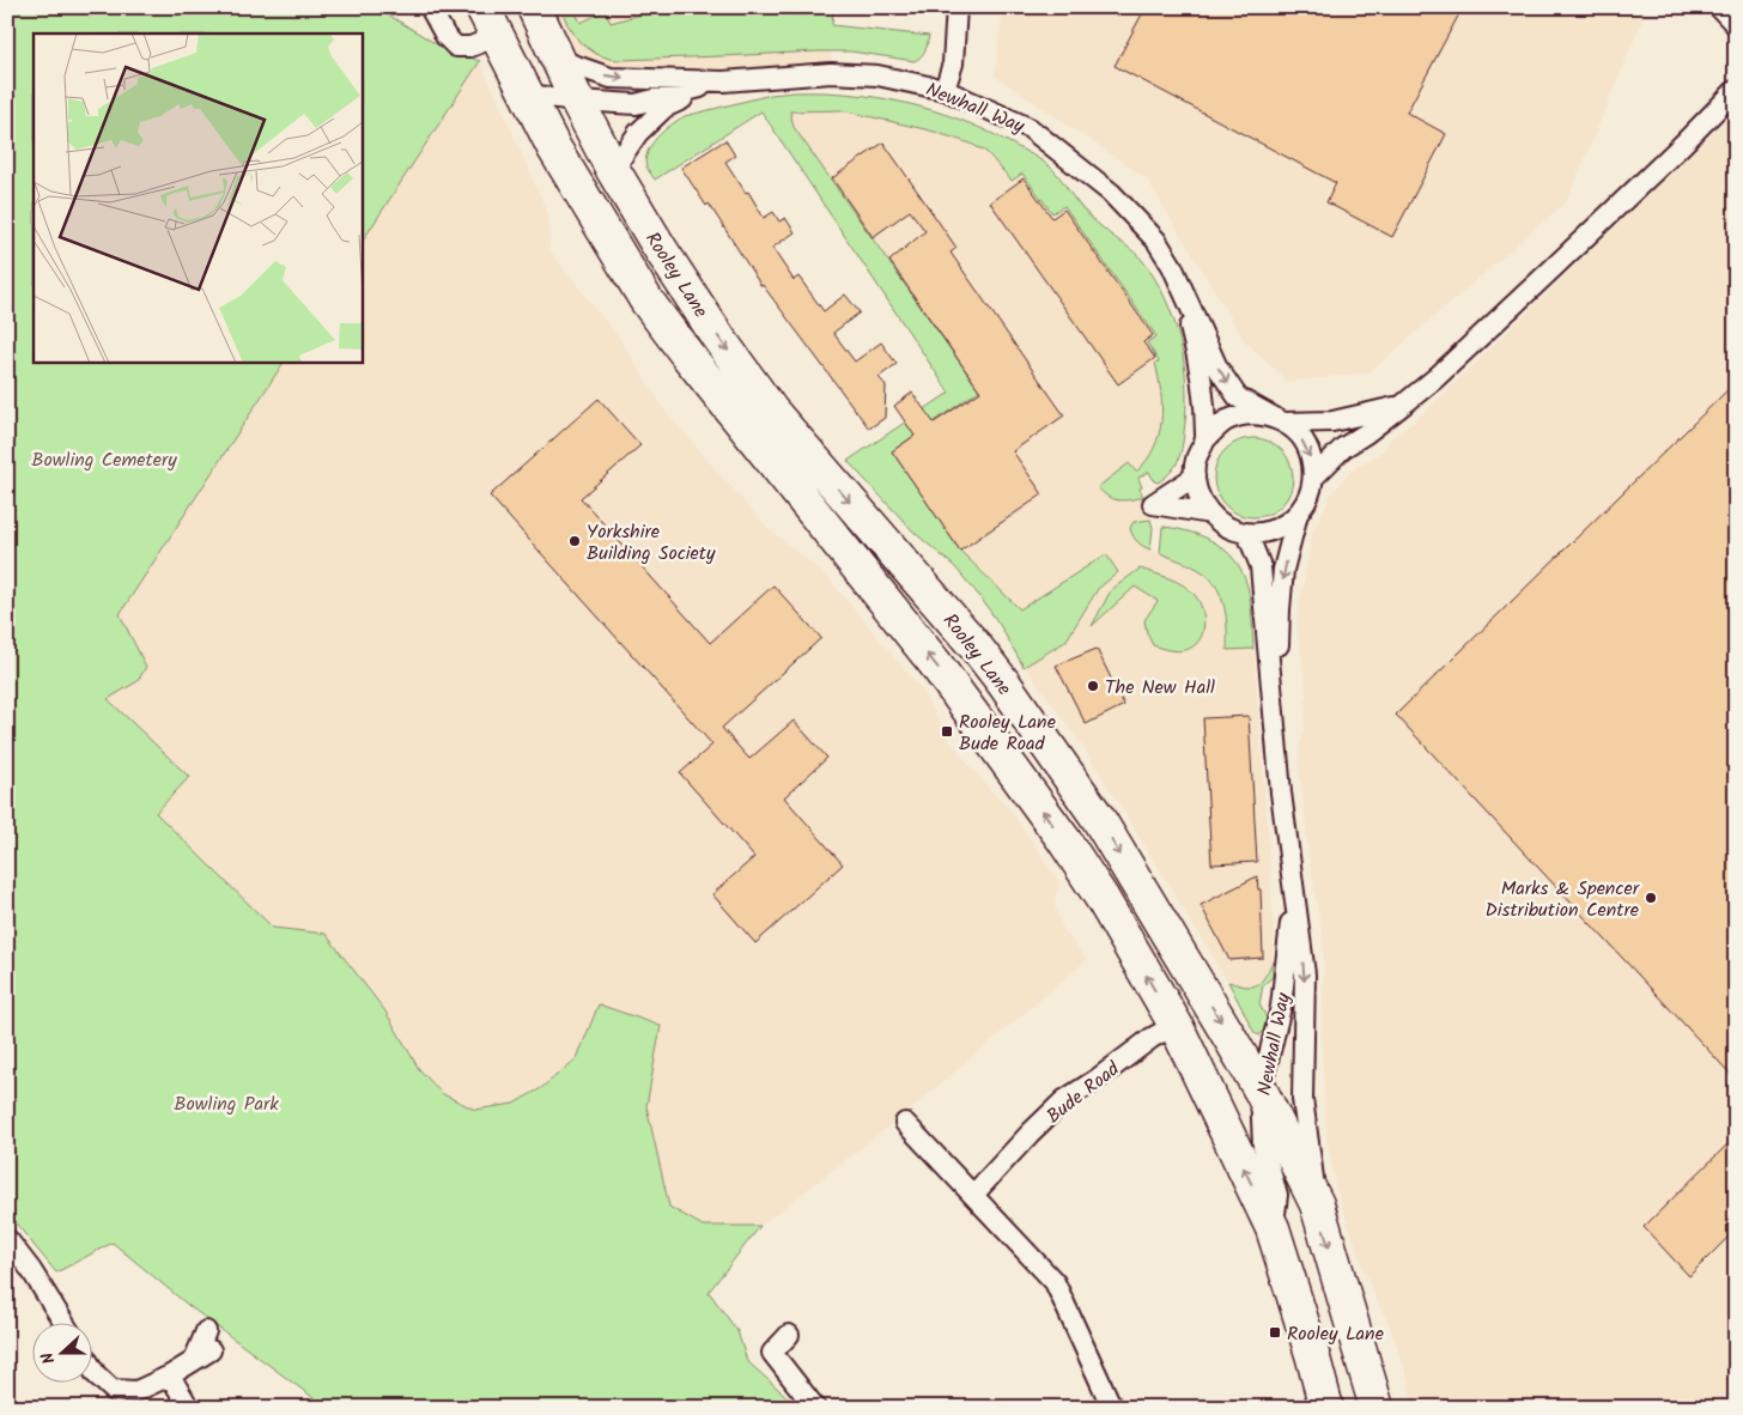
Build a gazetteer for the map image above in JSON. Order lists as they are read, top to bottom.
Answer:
{
  "streets": {
    "highway": ["Rooley Lane"],
    "street": ["Newhall Way", "Bude Road"]
  },
  "crossings": [
    ["Newhall Way", "Rooley Lane"],
    ["Rooley Lane", "Bude Road"]
  ],
  "parks": ["Bowling Cemetery", "Bowling Park"],
  "places": {
    "other": ["Yorkshire Building Society", "The New Hall", "Marks & Spencer Distribution Centre"],
    "transit": ["Rooley Lane Bude Road", "Rooley Lane"]
  },
  "north": "left"
}
